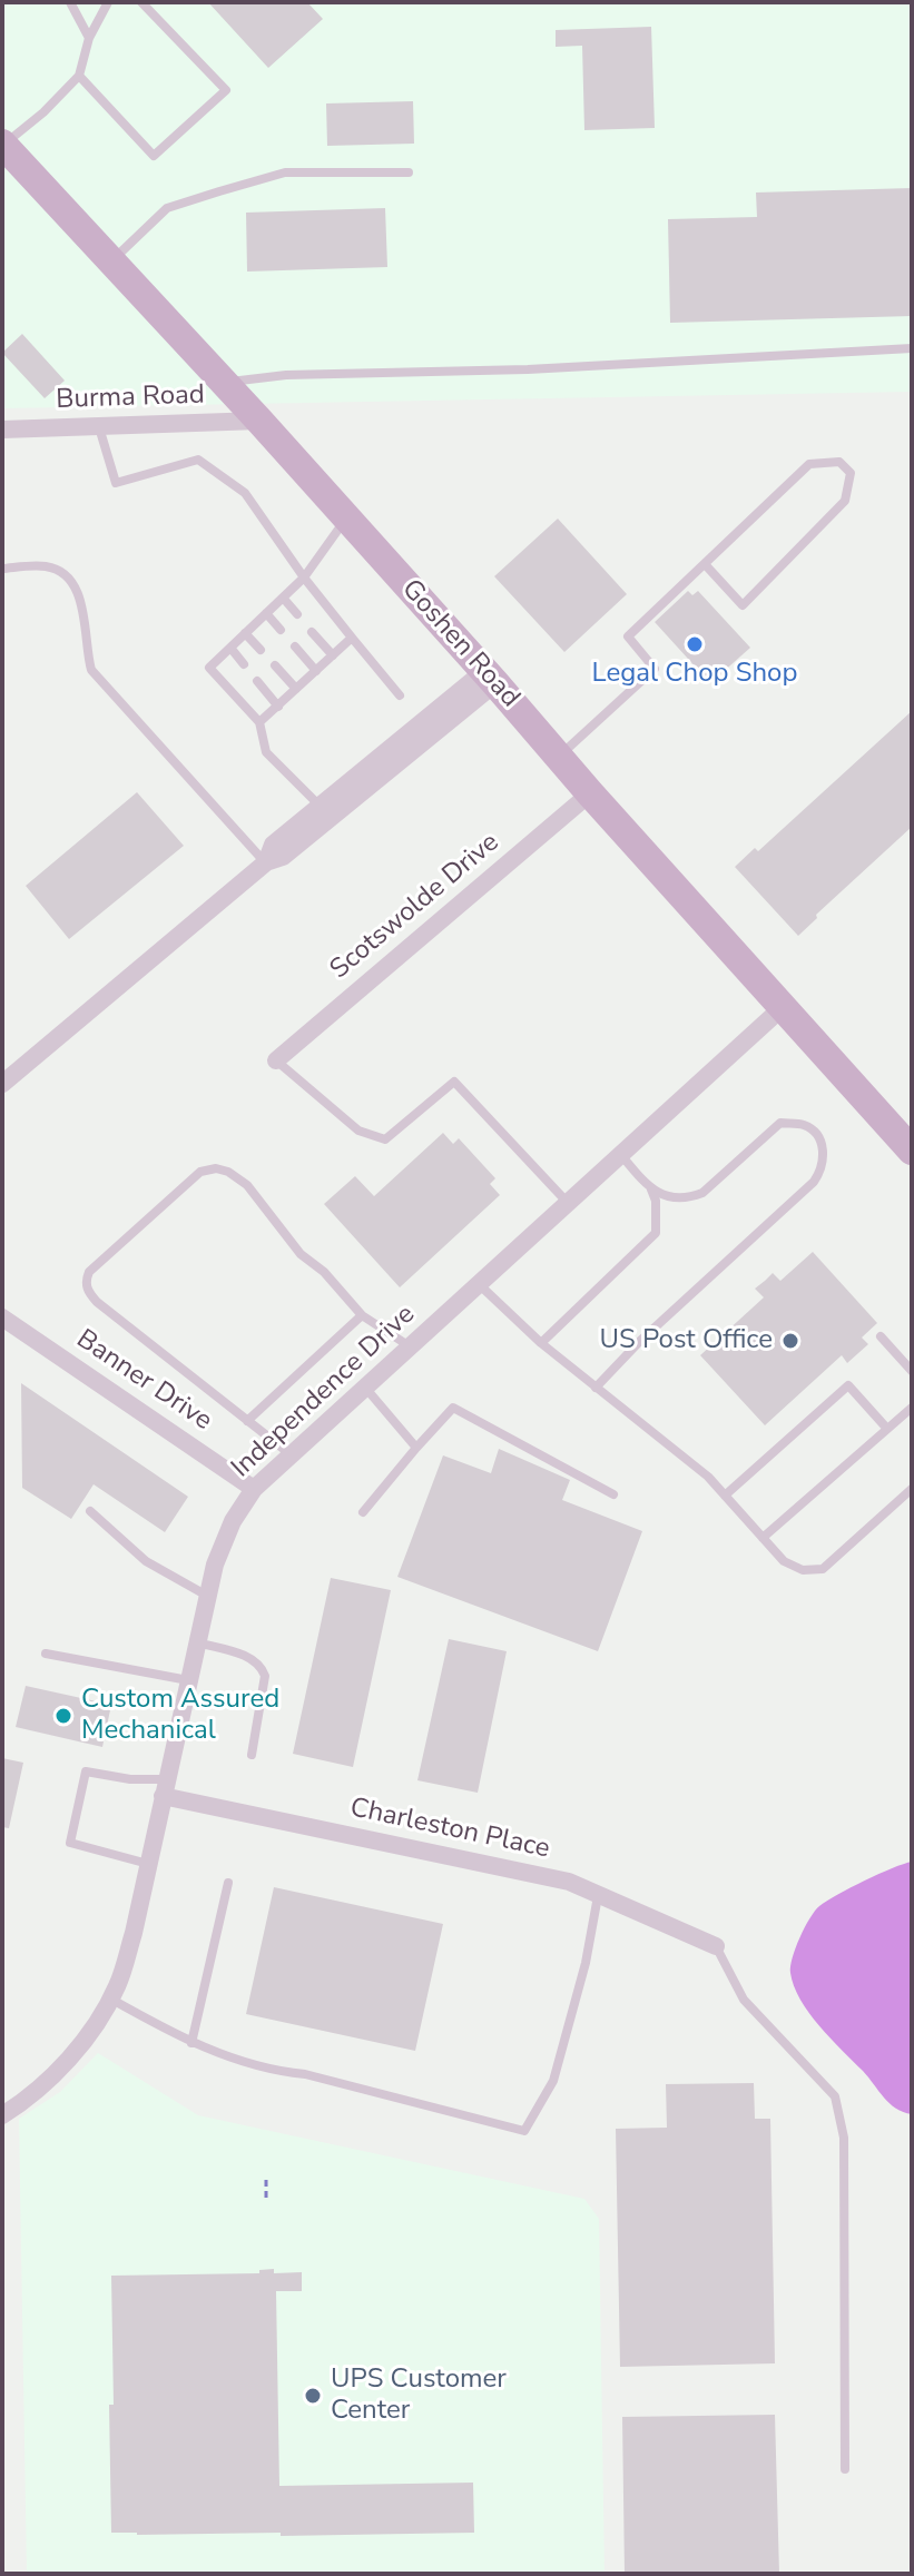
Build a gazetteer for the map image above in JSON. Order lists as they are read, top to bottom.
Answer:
{
  "streets": {
    "main road": ["Goshen Road"],
    "street": [
      "Burma Road",
      "Scotswolde Drive",
      "Banner Drive",
      "Independence Drive",
      "Charleston Place"
    ]
  },
  "crossings": [
    ["Burma Road", "Goshen Road"],
    ["Goshen Road", "Scotswolde Drive"],
    ["Goshen Road", "Independence Drive"],
    ["Banner Drive", "Independence Drive"],
    ["Independence Drive", "Charleston Place"]
  ],
  "places": [
    "Legal Chop Shop",
    "US Post Office",
    "Custom Assured Mechanical",
    "UPS Customer Center"
  ]
}
